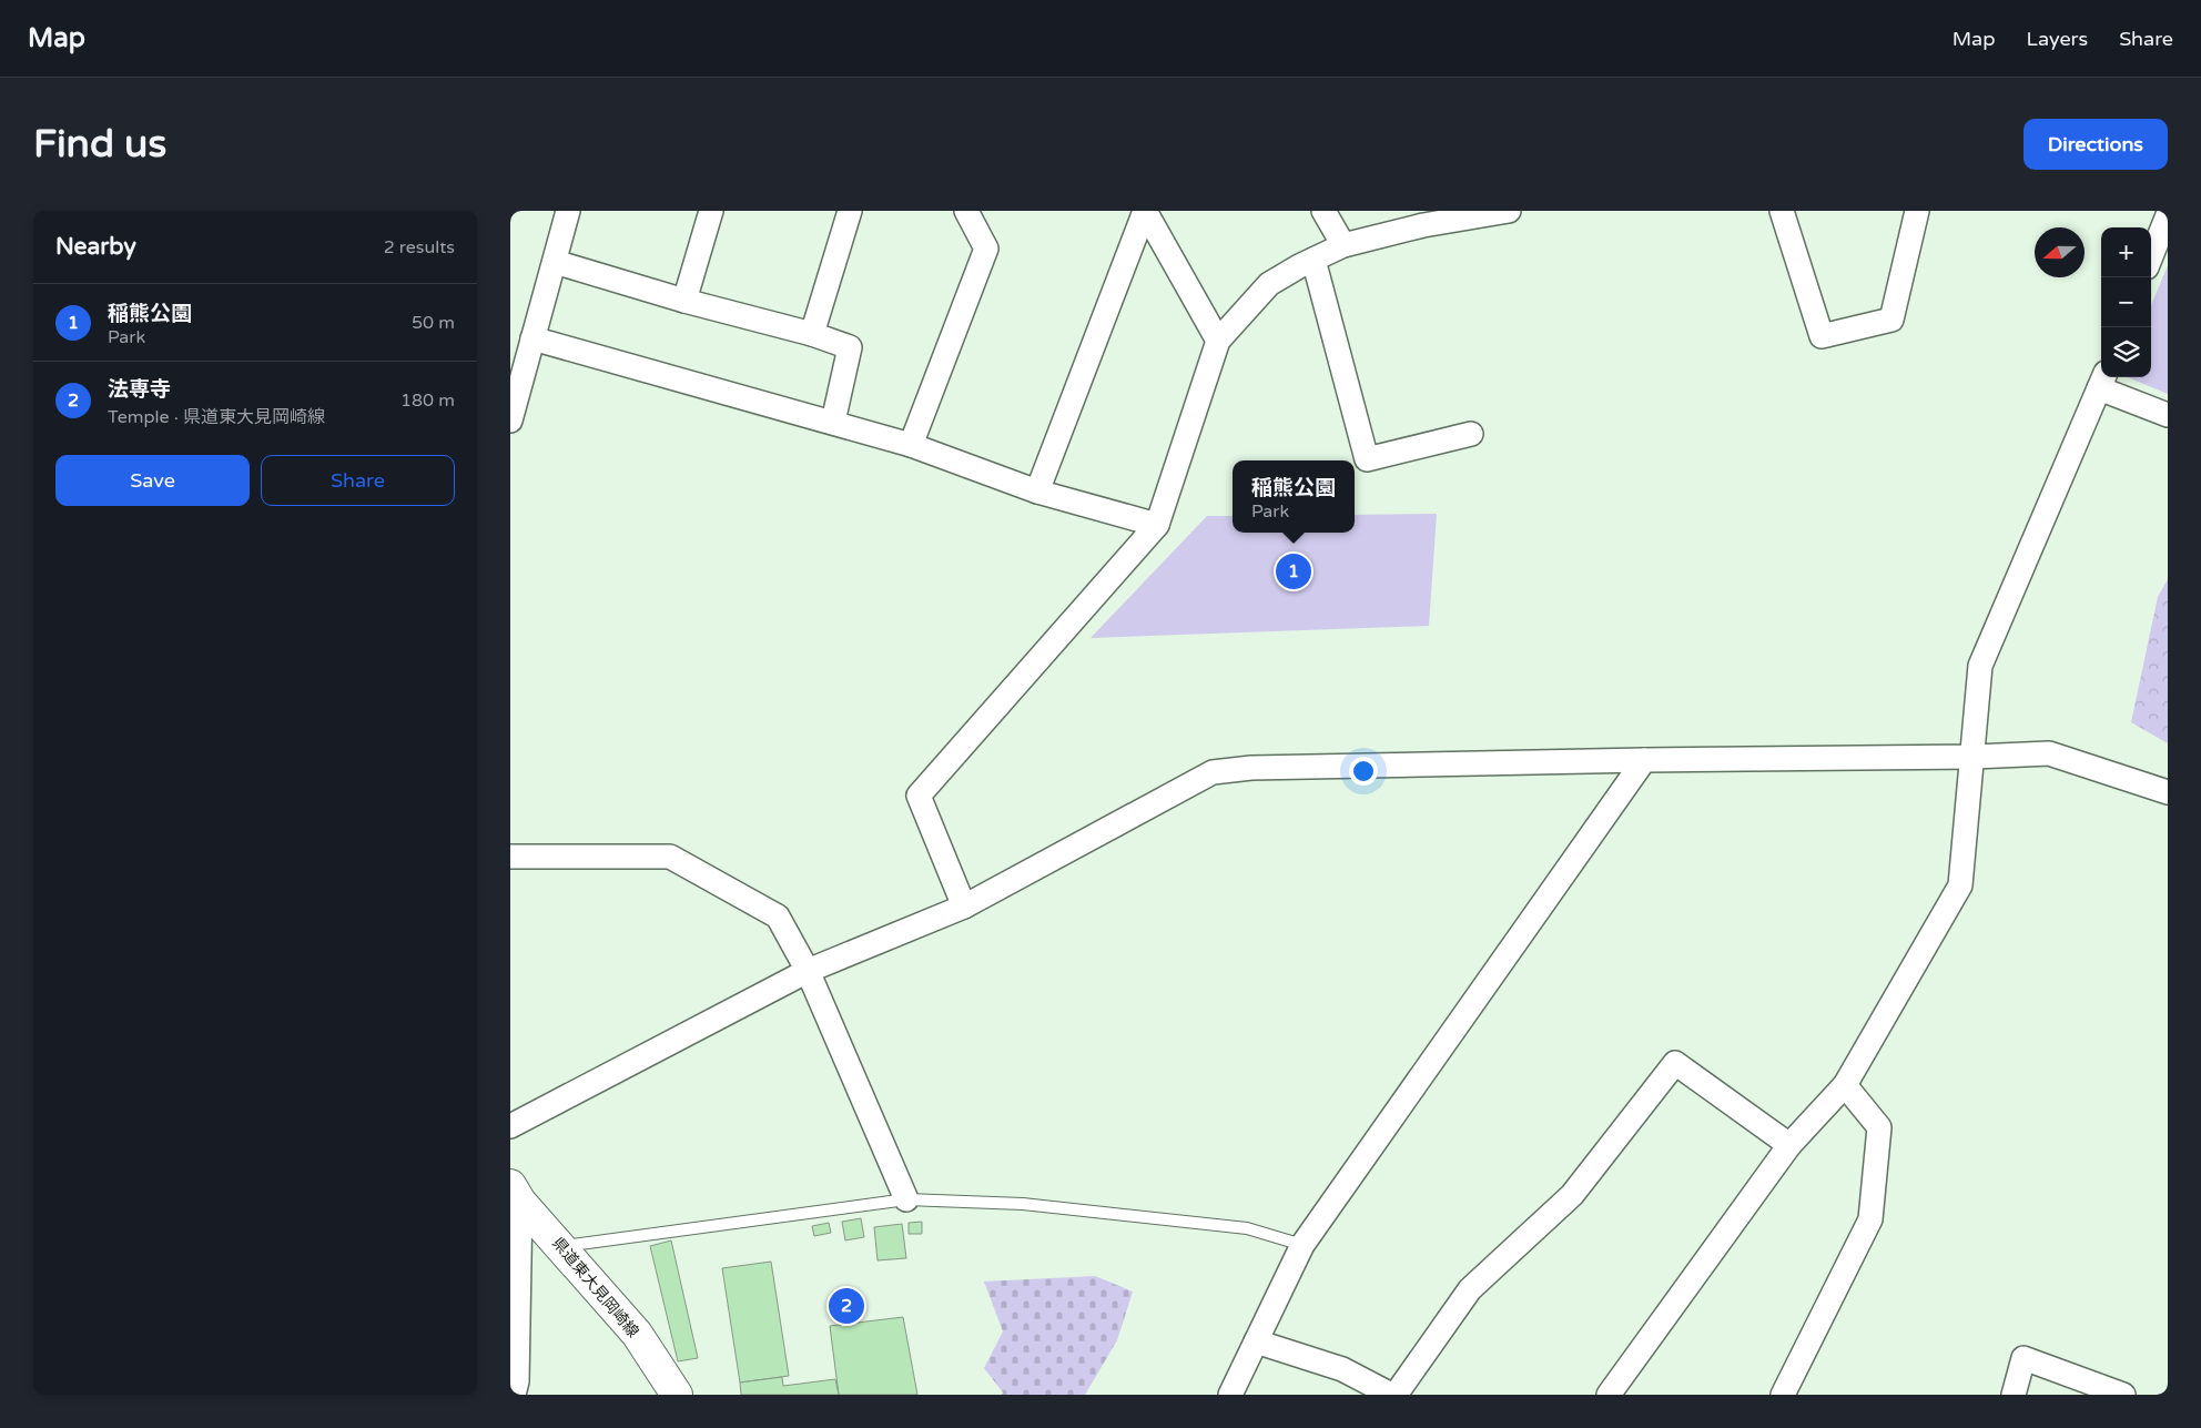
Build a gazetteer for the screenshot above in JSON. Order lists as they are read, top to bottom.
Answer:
{
  "streets": {
    "main road": ["県道東大見岡崎線"]
  },
  "north": "left",
  "page": {
    "header": "Map",
    "nav": ["Map", "Layers", "Share"],
    "buttons": [
      "Directions",
      ["Save", "Share"]
    ],
    "title": "Find us",
    "heading": ["Nearby", "2 results"],
    "map_buttons": ["+", "−"],
    "list": [
      {
        "mark": "1",
        "name": "稲熊公園",
        "note": "Park",
        "value": "50 m"
      },
      {
        "mark": "2",
        "name": "法専寺",
        "note": "Temple · 県道東大見岡崎線",
        "value": "180 m"
      }
    ],
    "popup": ["稲熊公園", "Park"],
    "pins": ["1", "2"]
  }
}
